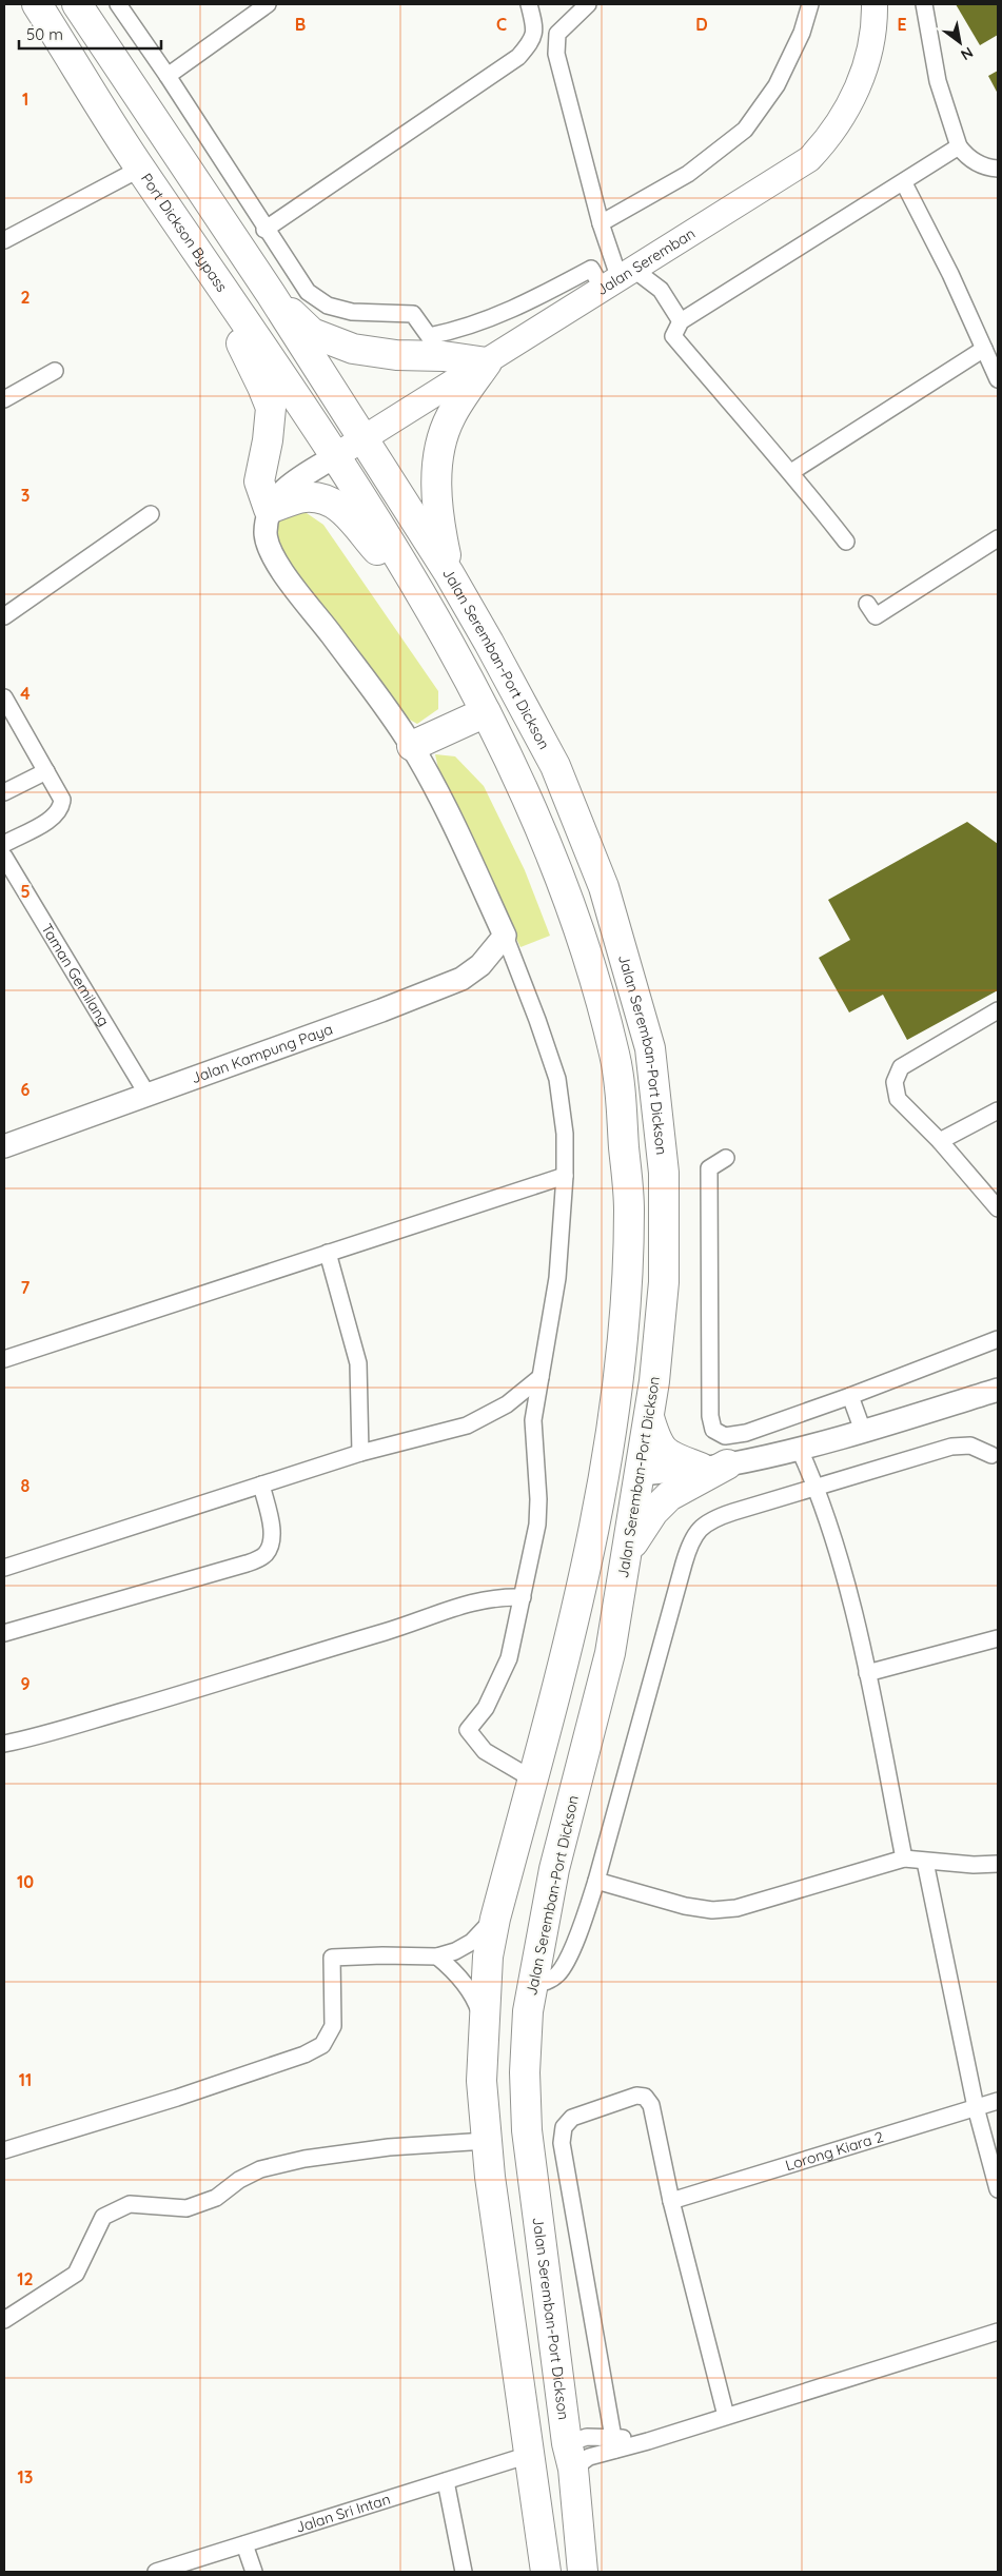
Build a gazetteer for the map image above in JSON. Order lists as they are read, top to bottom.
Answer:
{
  "streets": {
    "highway": ["Port Dickson Bypass", "Jalan Seremban-Port Dickson"],
    "main road": ["Jalan Seremban"],
    "street": [
      "Taman Gemilang",
      "Jalan Kampung Paya",
      "Lorong Kiara 2",
      "Jalan Sri Intan"
    ]
  },
  "crossings": [
    ["Port Dickson Bypass", "Jalan Seremban"],
    ["Port Dickson Bypass", "Jalan Seremban-Port Dickson"],
    ["Jalan Seremban", "Jalan Seremban-Port Dickson"],
    ["Jalan Seremban-Port Dickson", "Jalan Sri Intan"],
    ["Taman Gemilang", "Jalan Kampung Paya"]
  ],
  "scale_bar": "50 m",
  "north": "bottom right",
  "grid": {
    "columns": [
      "B",
      "C",
      "D",
      "E"
    ],
    "rows": [
      "1",
      "2",
      "3",
      "4",
      "5",
      "6",
      "7",
      "8",
      "9",
      "10",
      "11",
      "12",
      "13"
    ]
  }
}
